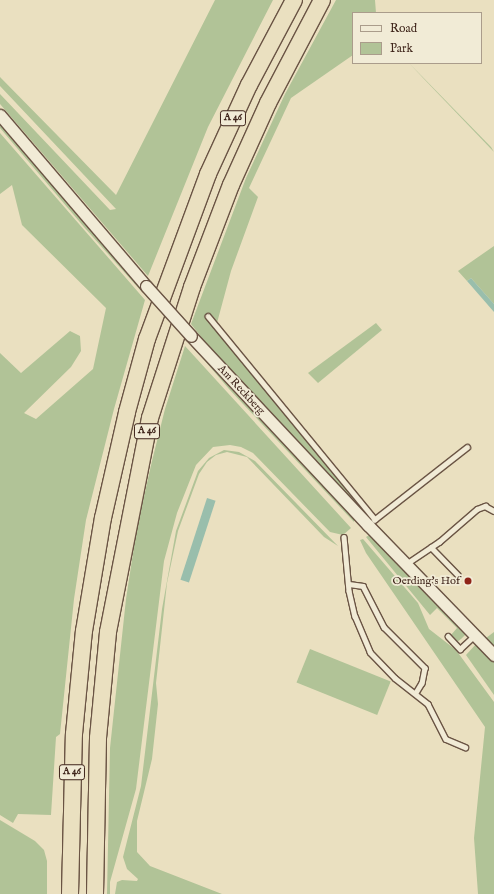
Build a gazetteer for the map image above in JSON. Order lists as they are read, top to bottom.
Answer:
{
  "streets": {
    "highway": ["A 46"],
    "street": ["Am Reckberg"]
  },
  "places": ["Oerding's Hof"],
  "legend": ["Road", "Park"]
}
